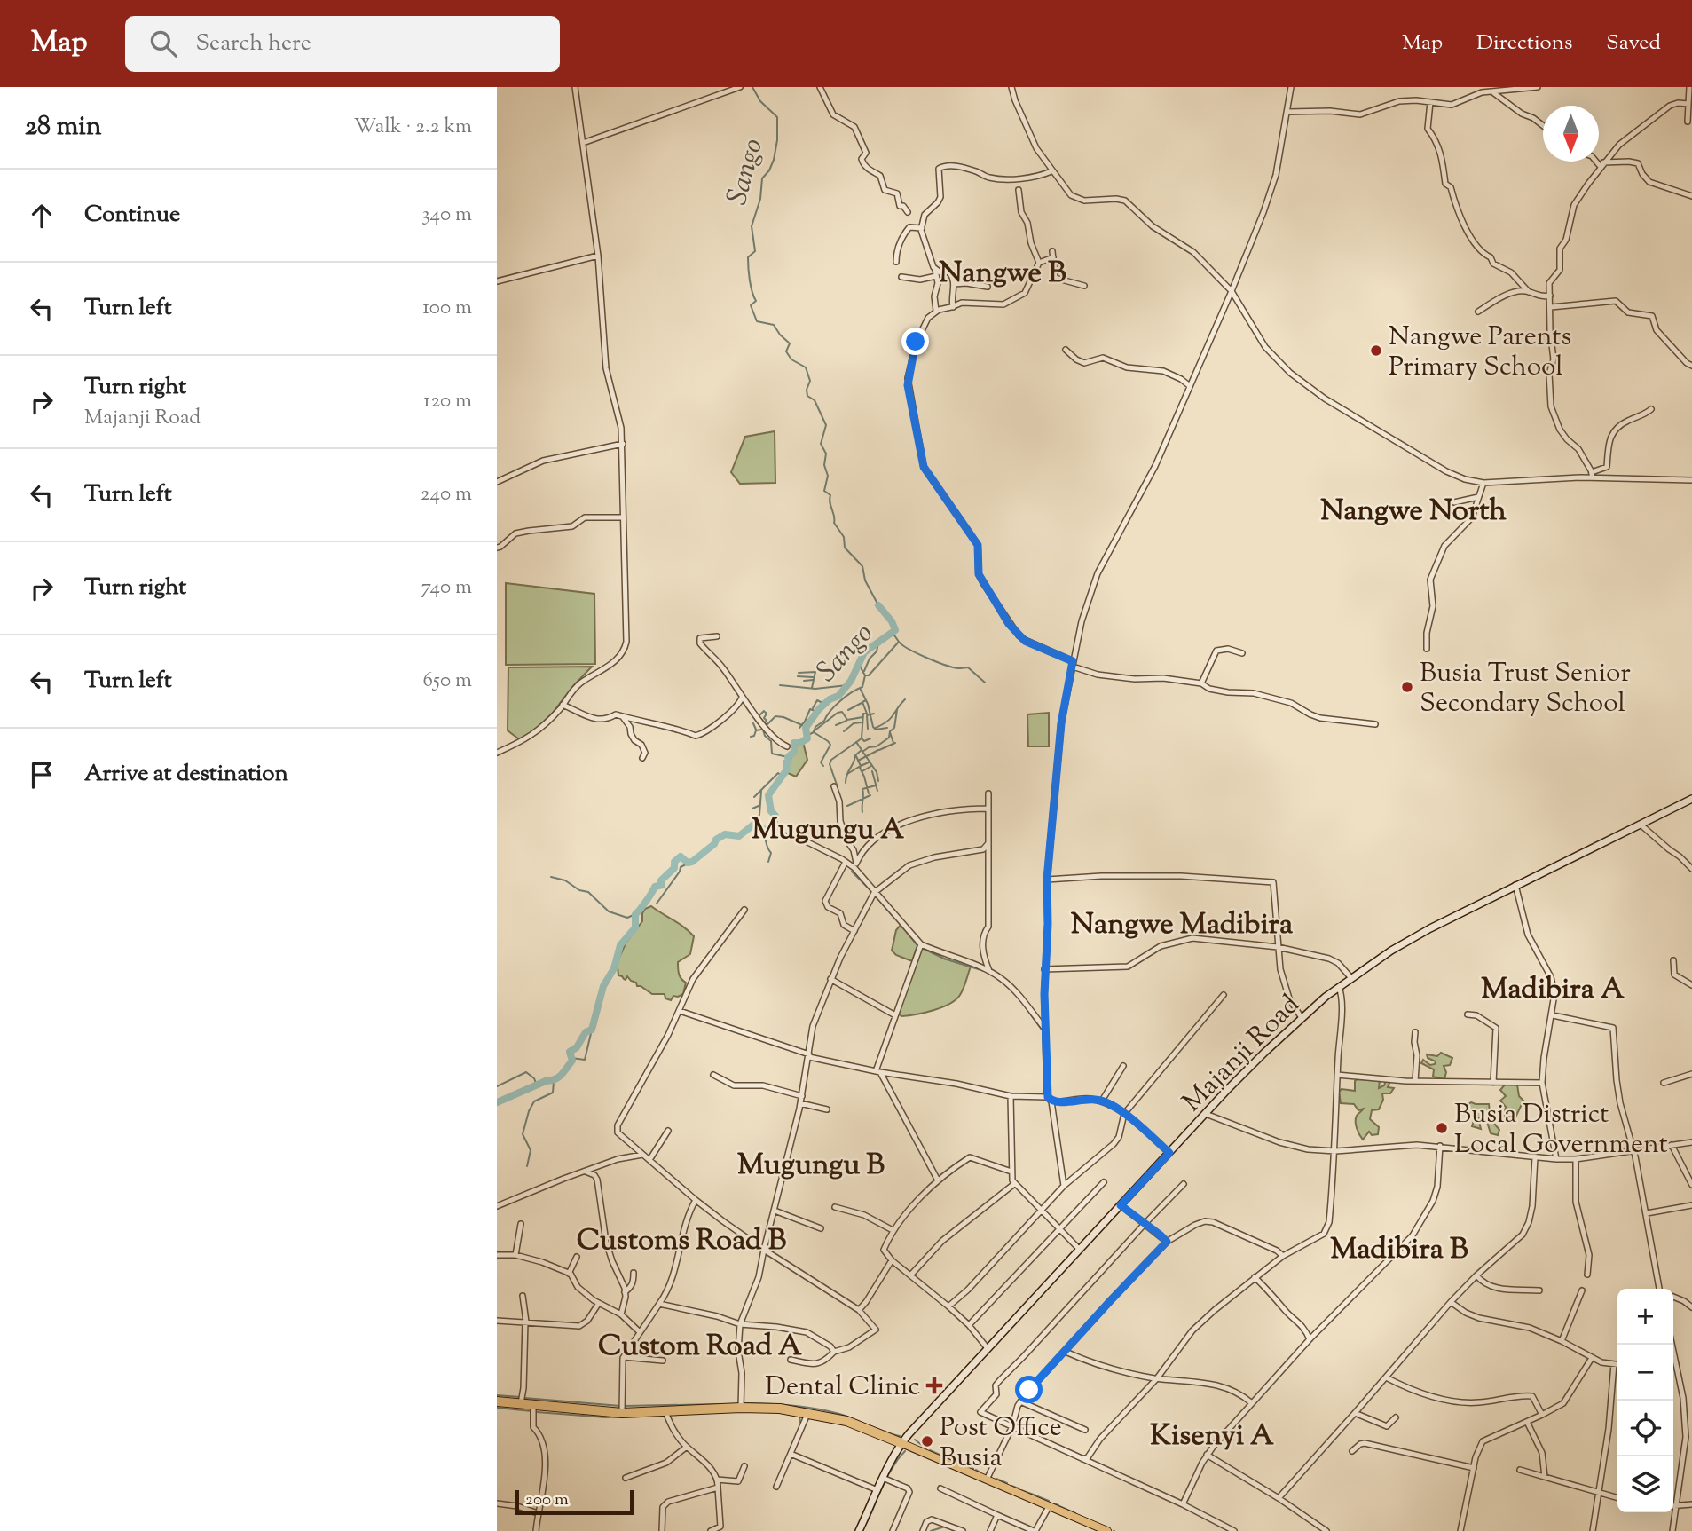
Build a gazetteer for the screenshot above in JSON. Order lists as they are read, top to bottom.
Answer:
{
  "streets": {
    "main road": ["Majanji Road"]
  },
  "districts": [
    "Nangwe B",
    "Nangwe North",
    "Mugungu A",
    "Nangwe Madibira",
    "Madibira A",
    "Mugungu B",
    "Customs Road B",
    "Madibira B",
    "Custom Road A",
    "Kisenyi A"
  ],
  "water": ["Sango"],
  "places": {
    "other": [
      "Nangwe Parents Primary School",
      "Busia Trust Senior Secondary School",
      "Busia District Local Government",
      "Post Office Busia"
    ],
    "health": ["Dental Clinic"]
  },
  "scale_bar": "200 m",
  "north": "bottom",
  "page": {
    "header": "Map",
    "search": "Search here",
    "nav": ["Map", "Directions", "Saved"],
    "heading": ["28 min", "Walk · 2.2 km"],
    "list": [
      ["Continue", "340 m"],
      ["Turn left", "100 m"],
      ["Turn right", "Majanji Road", "120 m"],
      ["Turn left", "240 m"],
      ["Turn right", "740 m"],
      ["Turn left", "650 m"],
      "Arrive at destination"
    ],
    "map_buttons": ["+", "−"],
    "scale": "200 m"
  }
}
